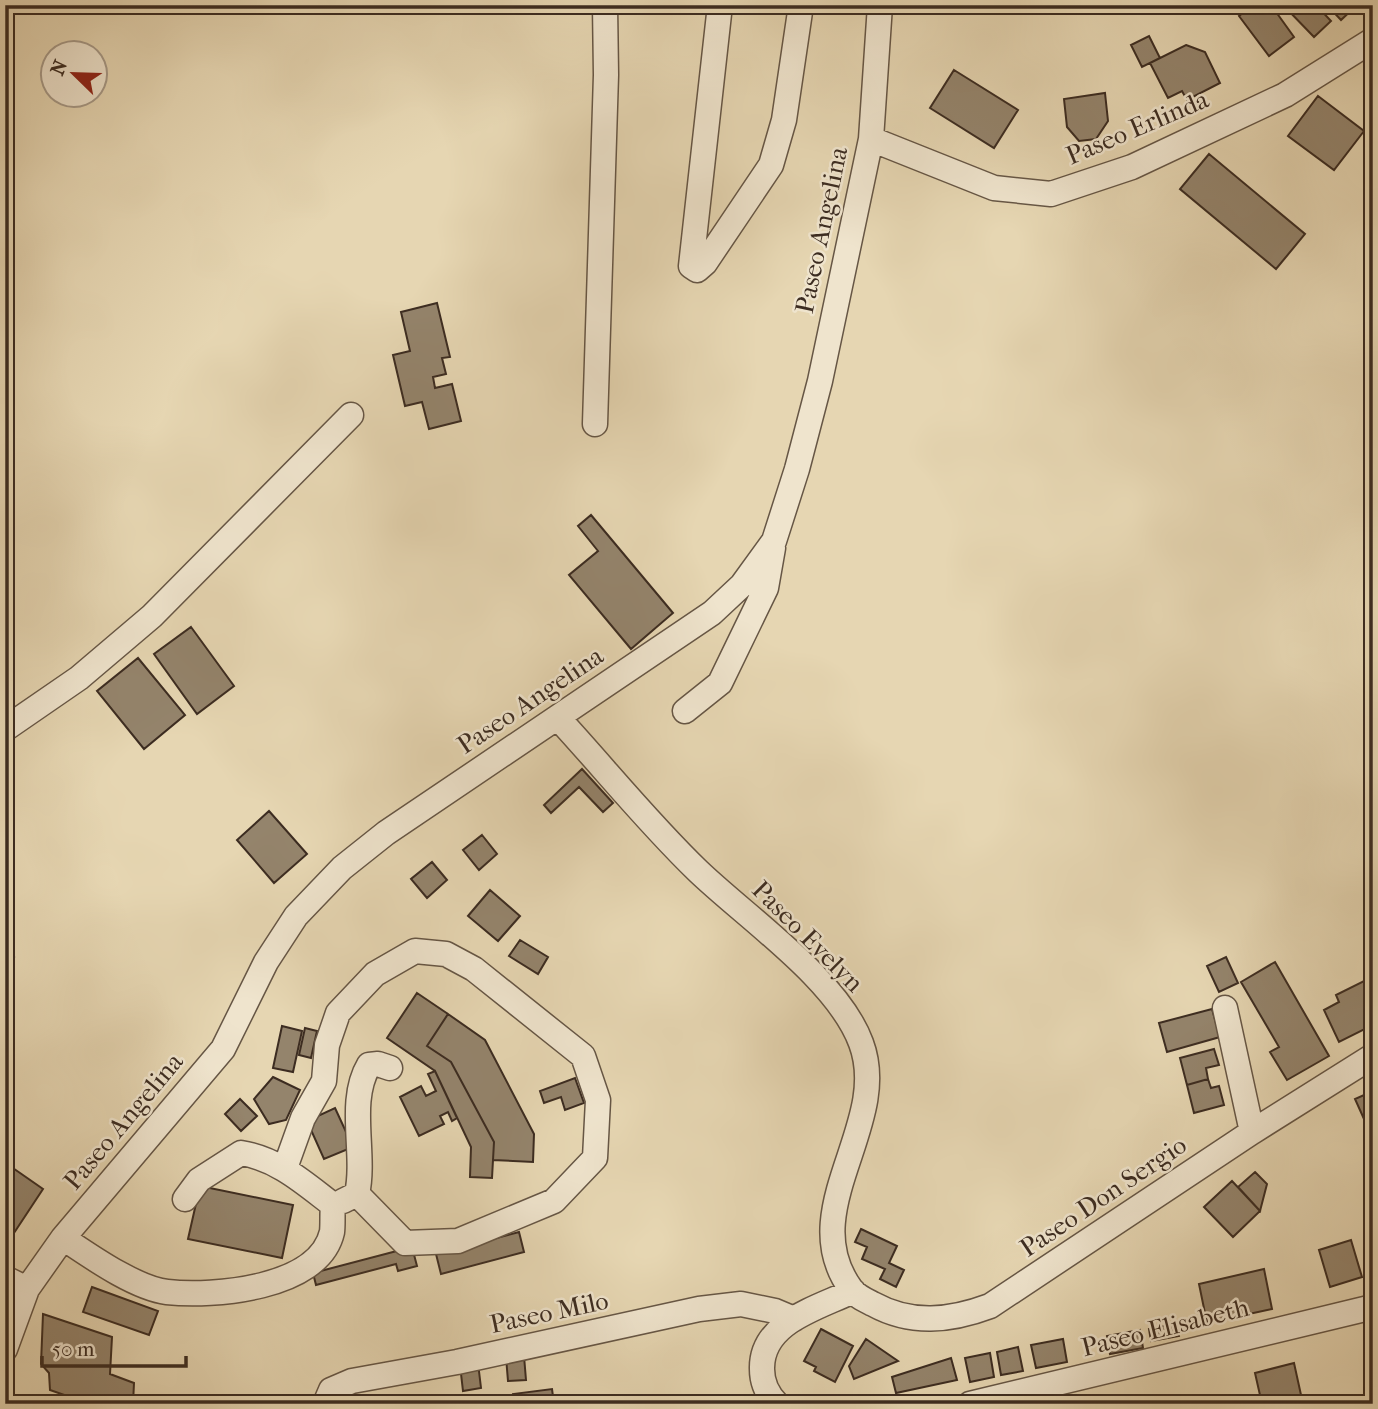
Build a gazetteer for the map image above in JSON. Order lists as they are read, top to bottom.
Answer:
{
  "streets": {
    "street": [
      "Paseo Erlinda",
      "Paseo Angelina",
      "Paseo Evelyn",
      "Paseo Don Sergio",
      "Paseo Milo",
      "Paseo Elisabeth"
    ]
  },
  "crossings": [
    ["Paseo Erlinda", "Paseo Angelina"],
    ["Paseo Angelina", "Paseo Evelyn"],
    ["Paseo Evelyn", "Paseo Don Sergio"]
  ],
  "scale_bar": "50 m",
  "north": "top left"
}
